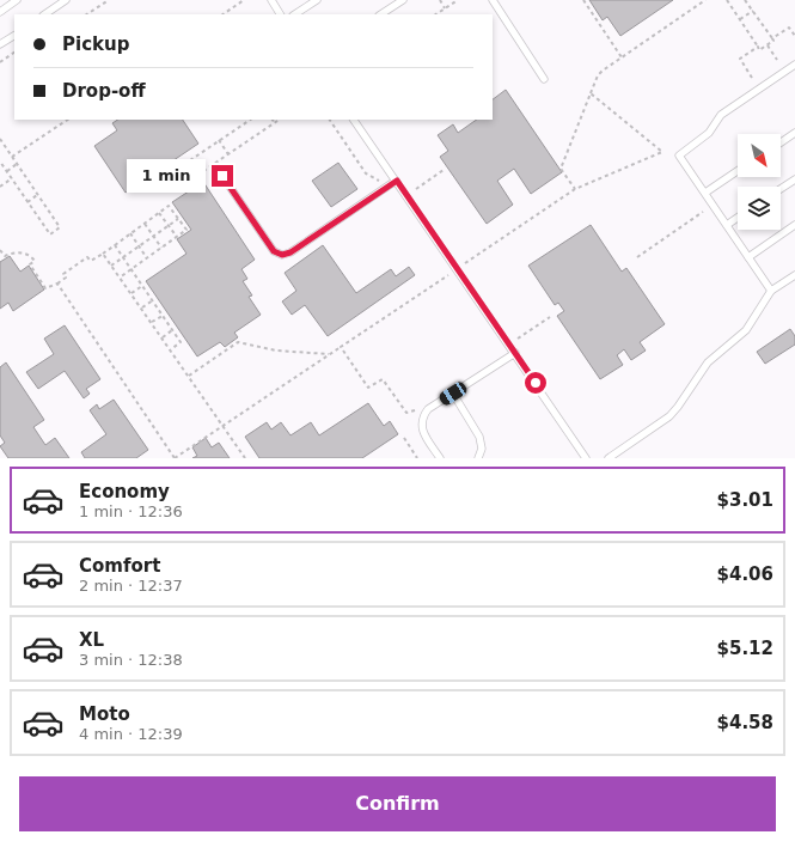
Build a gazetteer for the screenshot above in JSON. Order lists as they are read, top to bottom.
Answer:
{
  "north": "bottom right",
  "page": {
    "banner": ["Pickup", "Drop-off"],
    "bubble": "1 min",
    "list": [
      {
        "name": "Economy",
        "note": "1 min · 12:36",
        "value": "$3.01"
      },
      {
        "name": "Comfort",
        "note": "2 min · 12:37",
        "value": "$4.06"
      },
      {
        "name": "XL",
        "note": "3 min · 12:38",
        "value": "$5.12"
      },
      {
        "name": "Moto",
        "note": "4 min · 12:39",
        "value": "$4.58"
      }
    ],
    "buttons": "Confirm"
  }
}
